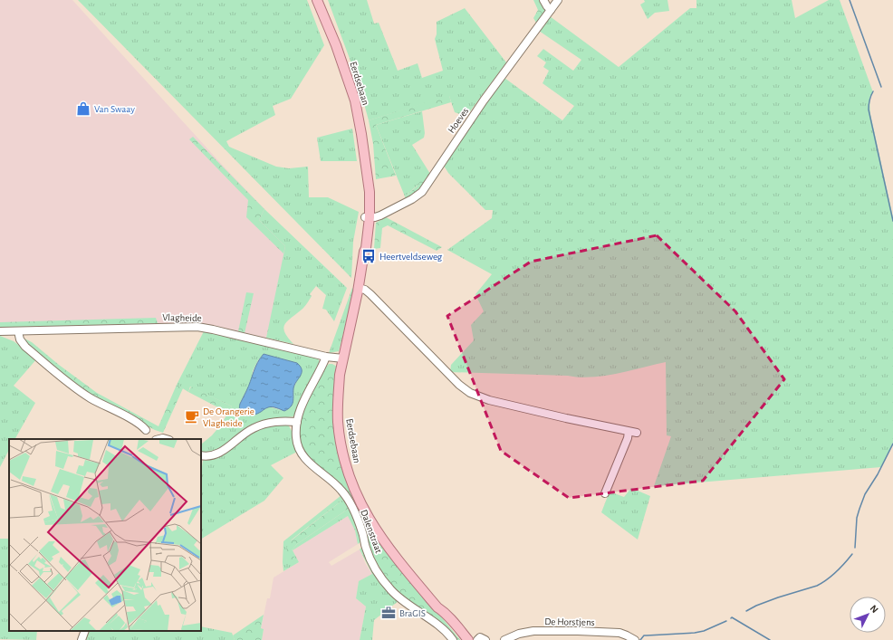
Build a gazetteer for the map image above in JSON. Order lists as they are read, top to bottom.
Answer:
{
  "streets": {
    "main road": ["Eerdsebaan"],
    "street": [
      "Hoeves",
      "Vlagheide",
      "Dalenstraat",
      "De Horstjens"
    ]
  },
  "crossings": [
    ["Eerdsebaan", "Hoeves"],
    ["Eerdsebaan", "Vlagheide"],
    ["Vlagheide", "Dalenstraat"]
  ],
  "places": {
    "shop": ["Van Swaay"],
    "bus stop": ["Heertveldseweg"],
    "cafe": ["De Orangerie Vlagheide"],
    "office": ["BraGIS"]
  },
  "north": "top right"
}
